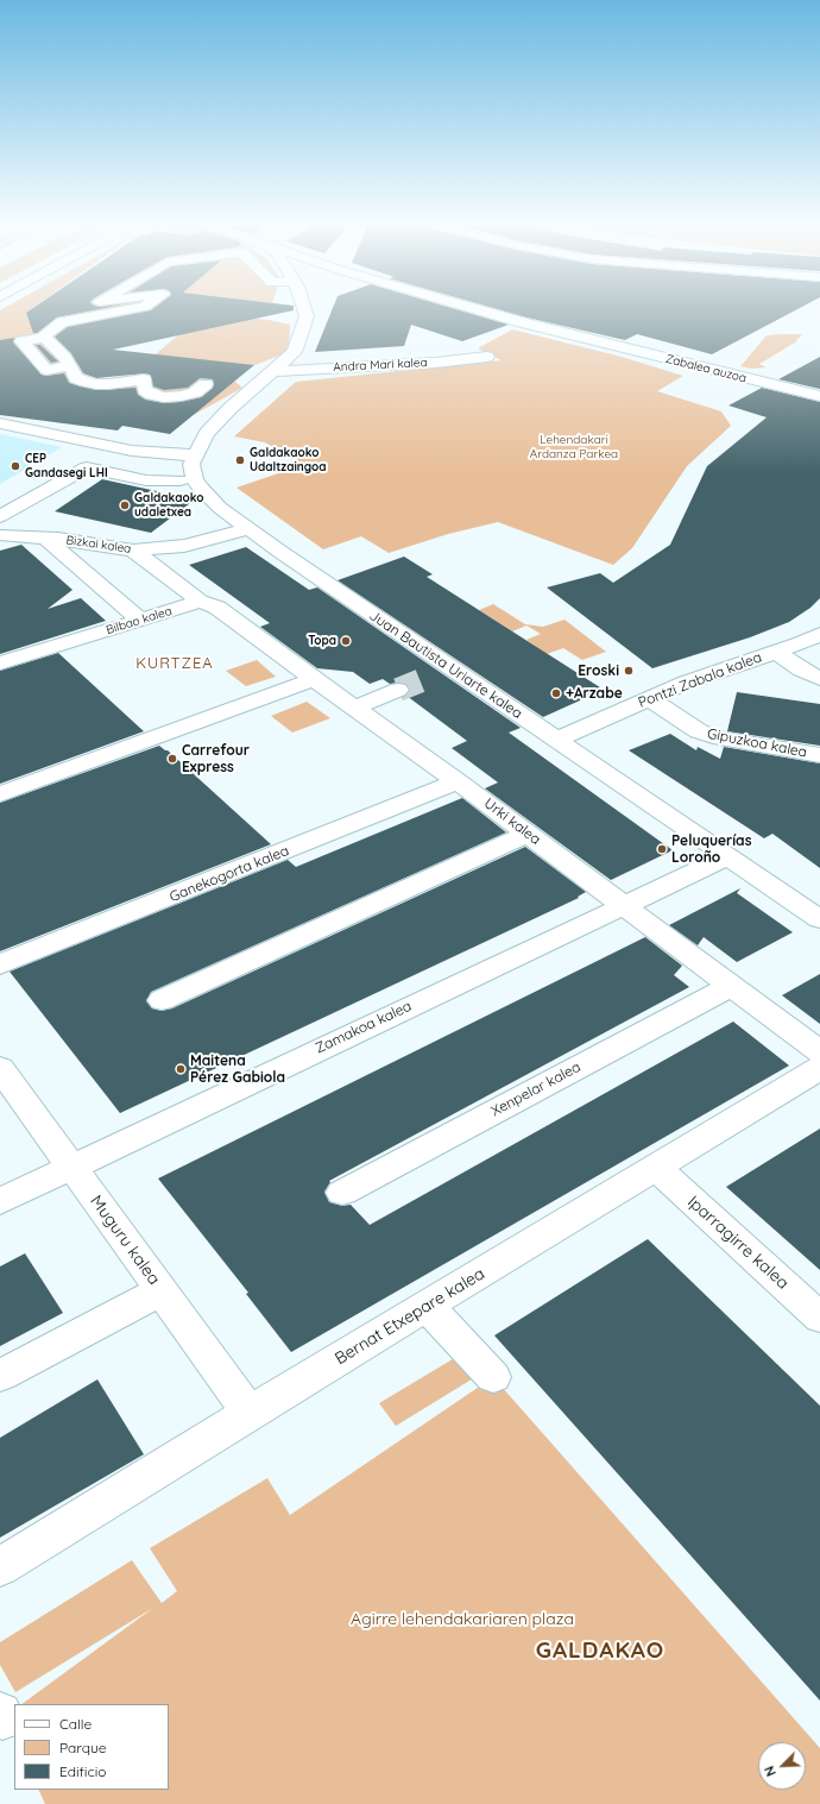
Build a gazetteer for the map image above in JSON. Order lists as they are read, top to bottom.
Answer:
{
  "streets": {
    "street": [
      "Andra Mari kalea",
      "Zabalea auzoa",
      "Bizkai kalea",
      "Bilbao kalea",
      "Juan Bautista Uriarte kalea",
      "Pontzi Zabala kalea",
      "Gipuzkoa kalea",
      "Urki kalea",
      "Ganekogorta kalea",
      "Zamakoa kalea",
      "Xenpelar kalea",
      "Muguru kalea",
      "Iparragirre kalea",
      "Bernat Etxepare kalea"
    ]
  },
  "crossings": [
    ["Andra Mari kalea", "Juan Bautista Uriarte kalea"],
    ["Bizkai kalea", "Bilbao kalea"],
    ["Bizkai kalea", "Juan Bautista Uriarte kalea"],
    ["Bilbao kalea", "Urki kalea"],
    ["Juan Bautista Uriarte kalea", "Pontzi Zabala kalea"],
    ["Juan Bautista Uriarte kalea", "Zamakoa kalea"],
    ["Pontzi Zabala kalea", "Gipuzkoa kalea"],
    ["Urki kalea", "Ganekogorta kalea"],
    ["Urki kalea", "Zamakoa kalea"],
    ["Urki kalea", "Xenpelar kalea"],
    ["Zamakoa kalea", "Muguru kalea"],
    ["Muguru kalea", "Bernat Etxepare kalea"],
    ["Iparragirre kalea", "Bernat Etxepare kalea"]
  ],
  "districts": ["KURTZEA", "GALDAKAO"],
  "parks": ["Lehendakari Ardanza Parkea", "Agirre lehendakariaren plaza"],
  "places": [
    "Galdakaoko Udaltzaingoa",
    "CEP Gandasegi LHI",
    "Galdakaoko udaletxea",
    "Topa",
    "Eroski",
    "+Arzabe",
    "Carrefour Express",
    "Peluquerías Loroño",
    "Maitena Pérez Gabiola"
  ],
  "legend": ["Calle", "Parque", "Edificio"],
  "north": "bottom left"
}
